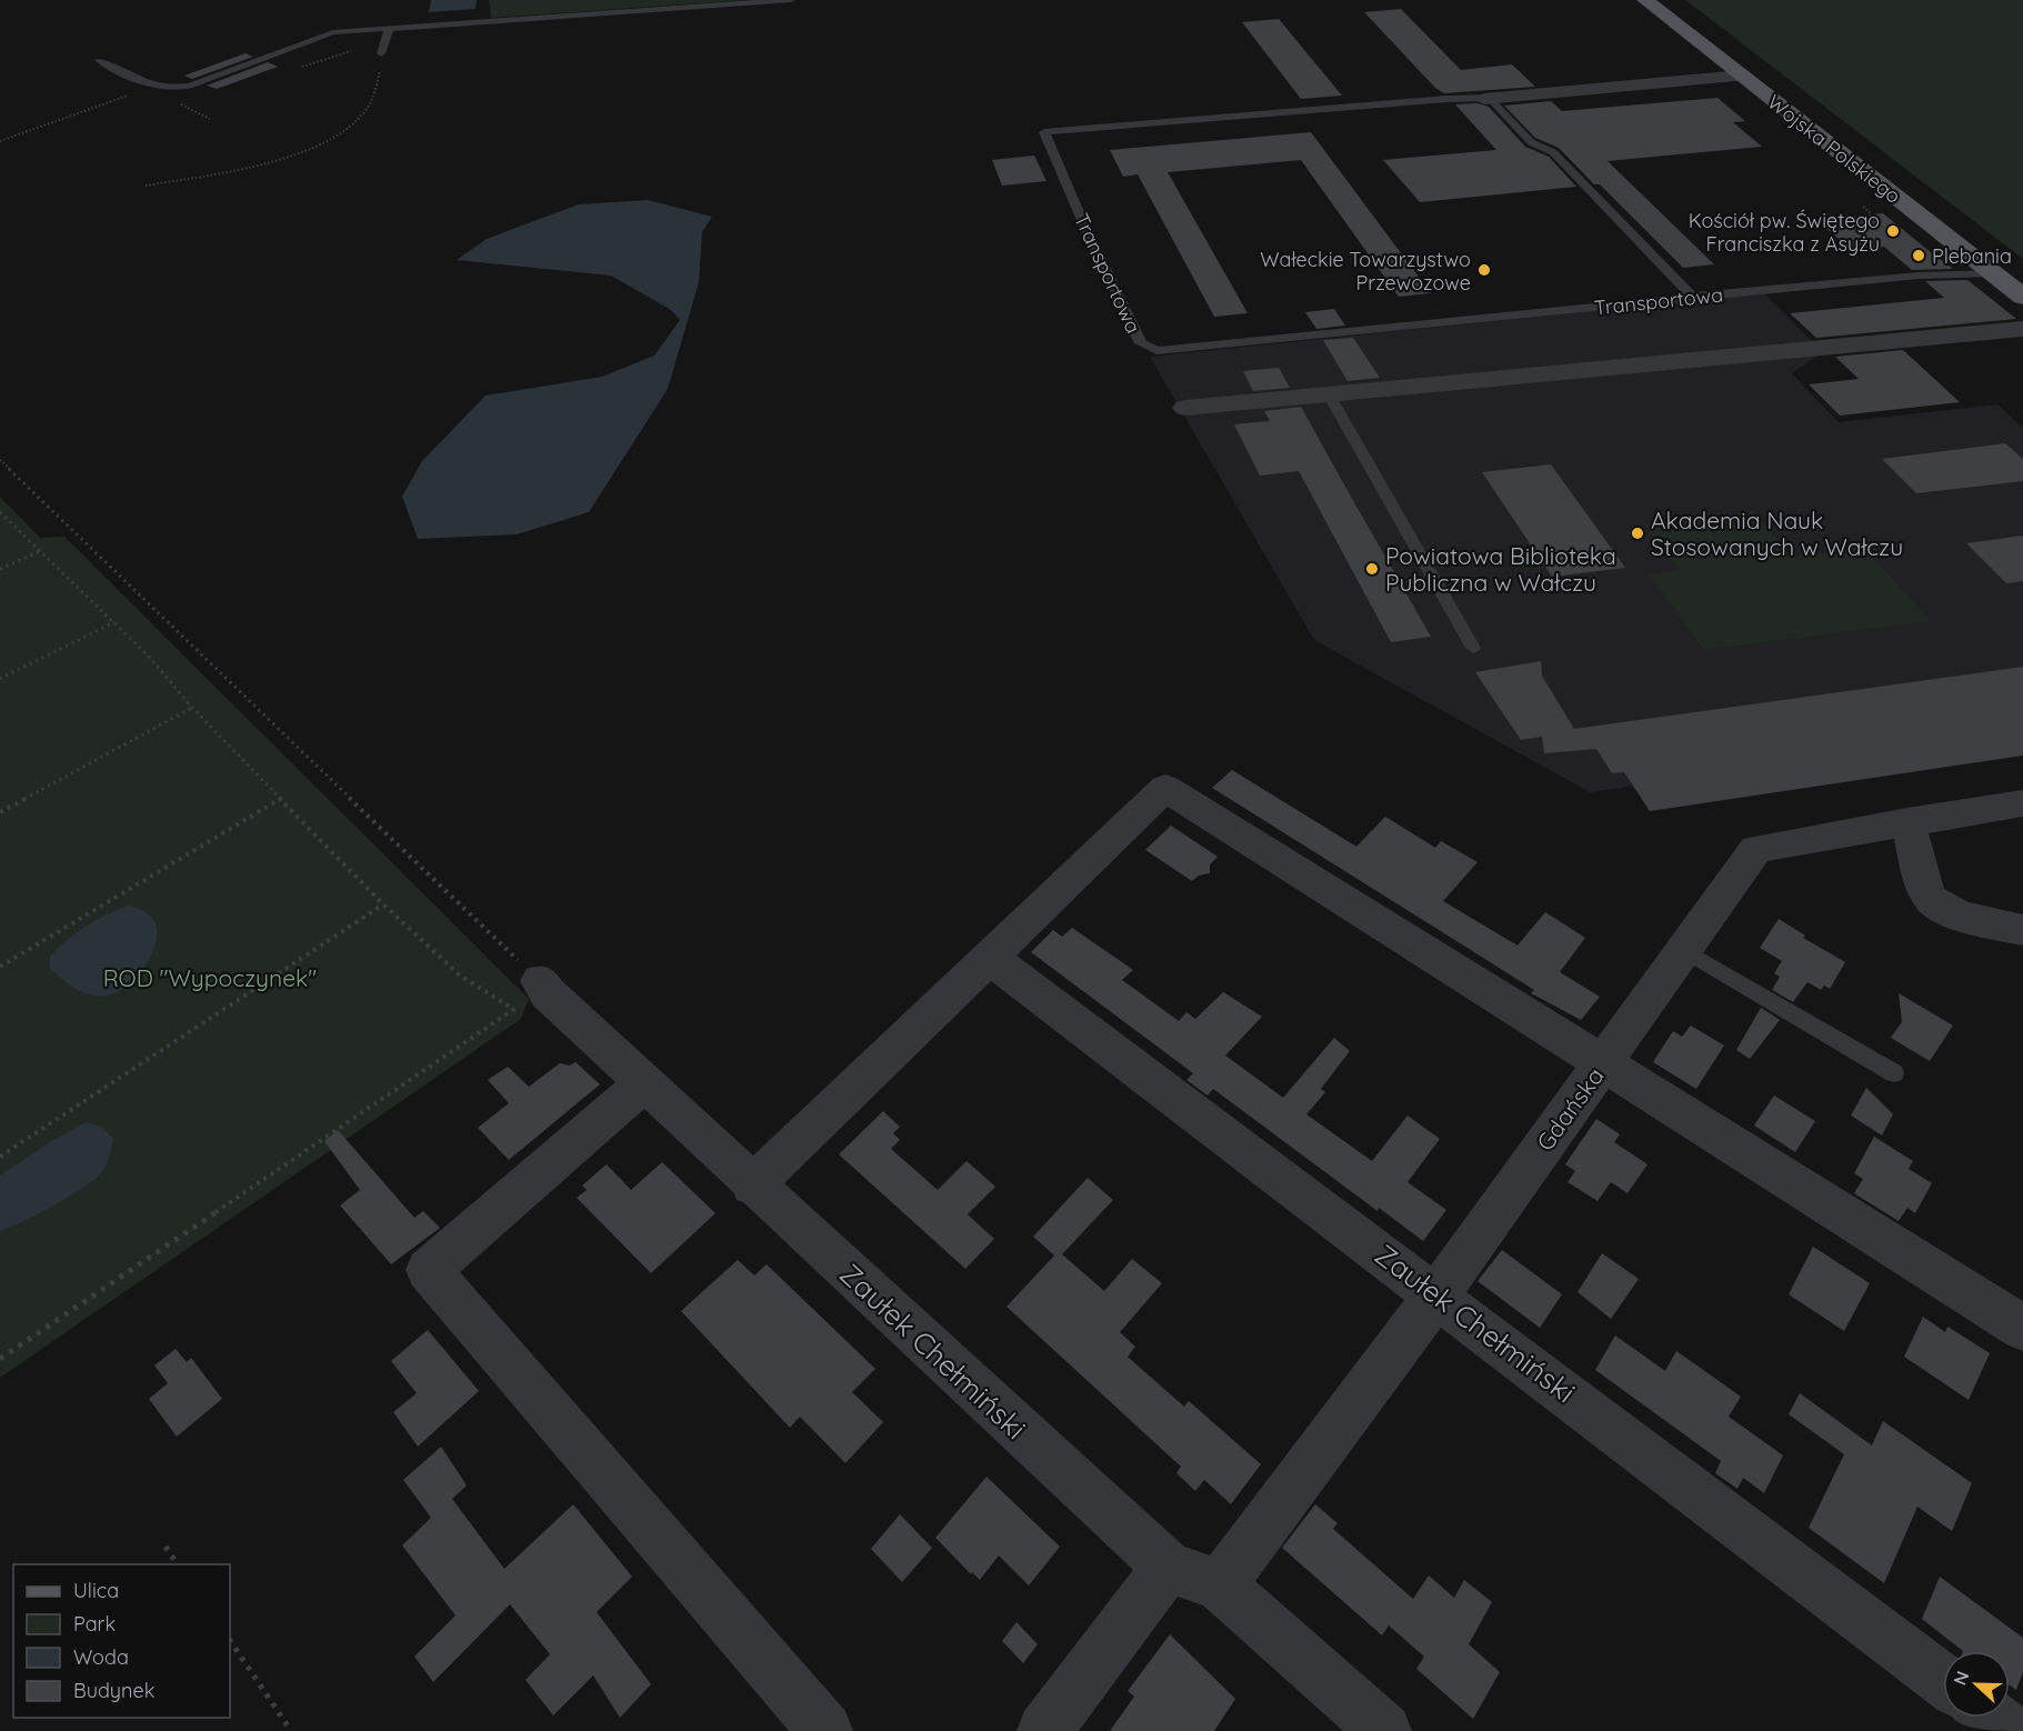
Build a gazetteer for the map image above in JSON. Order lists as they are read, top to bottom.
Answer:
{
  "streets": {
    "main road": ["Wojska Polskiego"],
    "street": ["Transportowa", "Gdańska", "Zaułek Chełmiński"]
  },
  "crossings": [
    ["Wojska Polskiego", "Transportowa"],
    ["Gdańska", "Zaułek Chełmiński"]
  ],
  "parks": ["ROD \"Wypoczynek\""],
  "places": [
    "Kościół pw. Świętego Franciszka z Asyżu",
    "Plebania",
    "Wałeckie Towarzystwo Przewozowe",
    "Akademia Nauk Stosowanych w Wałczu",
    "Powiatowa Biblioteka Publiczna w Wałczu"
  ],
  "legend": [
    "Ulica",
    "Park",
    "Woda",
    "Budynek"
  ],
  "north": "left"
}
